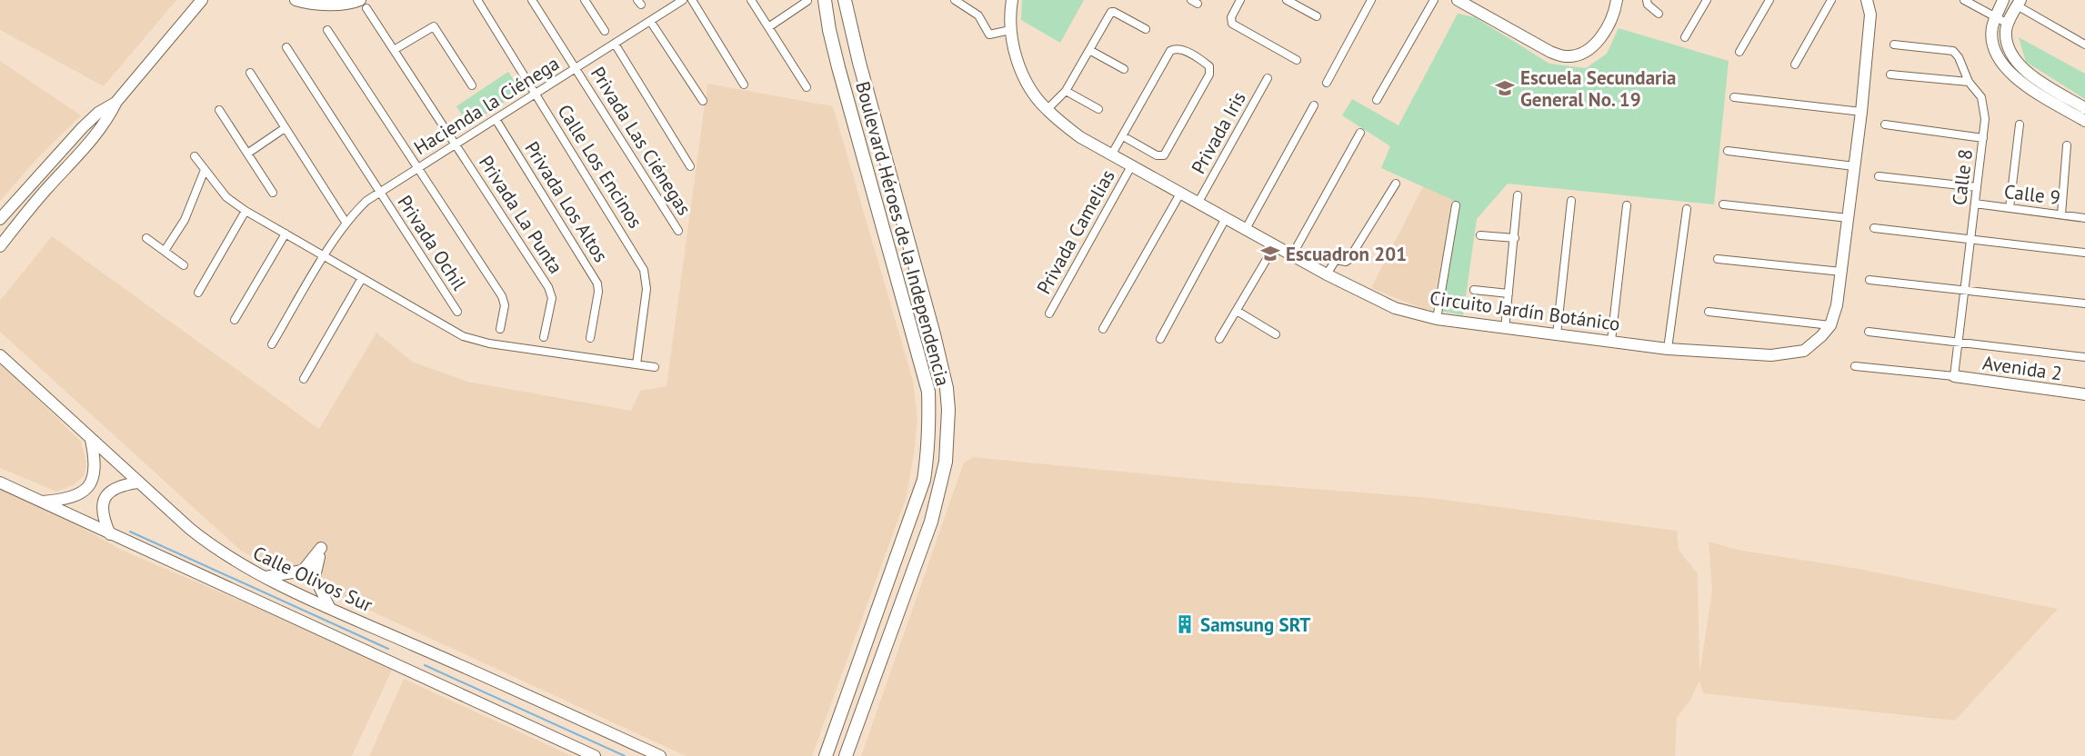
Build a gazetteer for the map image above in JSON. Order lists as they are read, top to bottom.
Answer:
{
  "streets": {
    "main road": [
      "Boulevard Héroes de la Independencia",
      "Circuito Jardín Botánico",
      "Avenida 2",
      "Calle Olivos Sur"
    ],
    "street": [
      "Hacienda la Ciénega",
      "Privada Iris",
      "Privada Las Ciénegas",
      "Calle Los Encinos",
      "Calle 8",
      "Calle 9",
      "Privada Los Altos",
      "Privada La Punta",
      "Privada Camelias",
      "Privada Ochil"
    ]
  },
  "crossings": [
    ["Hacienda la Ciénega", "Privada Las Ciénegas"],
    ["Hacienda la Ciénega", "Calle Los Encinos"],
    ["Hacienda la Ciénega", "Privada Los Altos"],
    ["Hacienda la Ciénega", "Privada La Punta"],
    ["Hacienda la Ciénega", "Privada Ochil"],
    ["Privada Iris", "Circuito Jardín Botánico"],
    ["Calle 8", "Calle 9"],
    ["Calle 8", "Avenida 2"],
    ["Privada Camelias", "Circuito Jardín Botánico"]
  ],
  "places": {
    "school or university": ["Escuela Secundaria General No. 19", "Escuadron 201"],
    "building": ["Samsung SRT"]
  }
}
